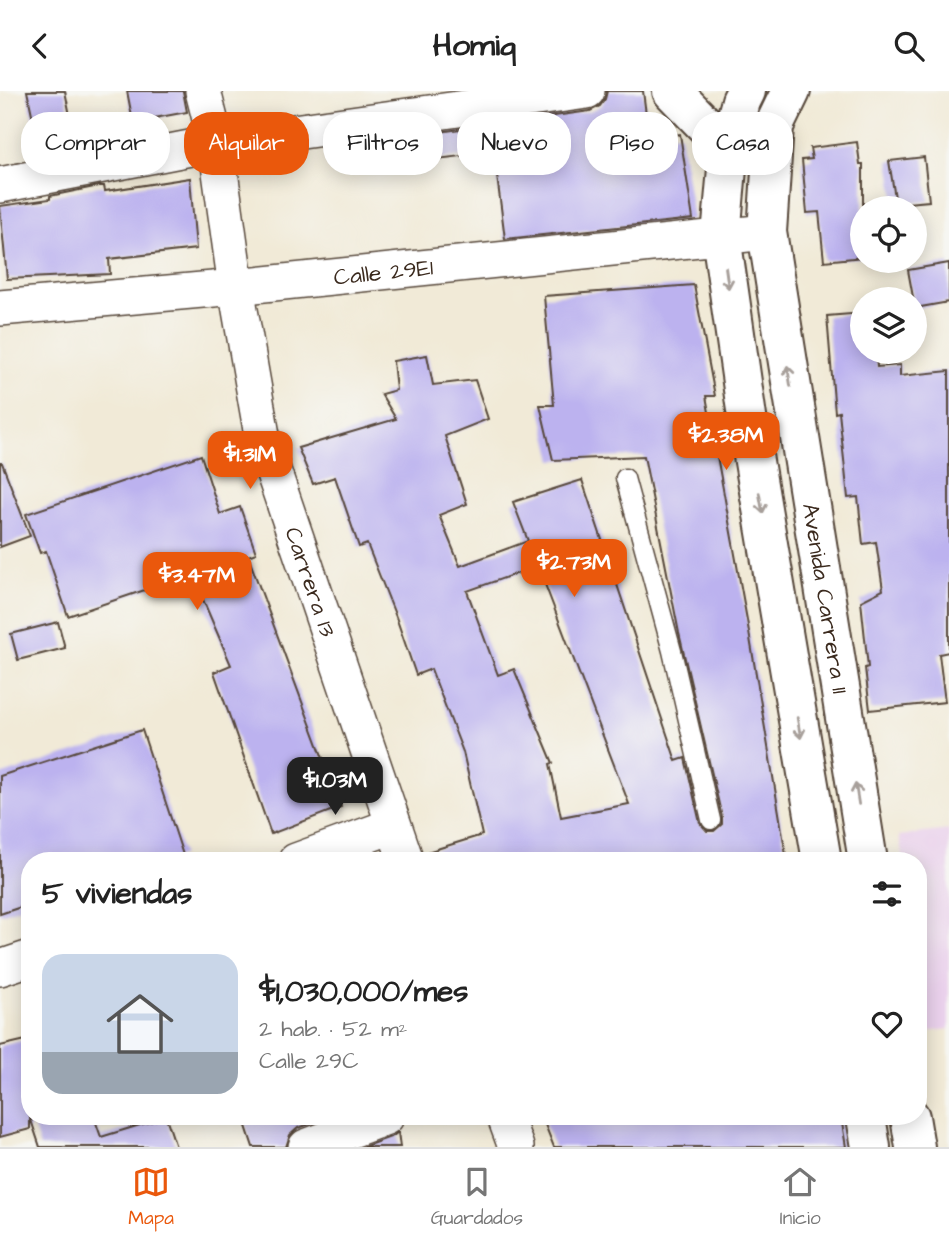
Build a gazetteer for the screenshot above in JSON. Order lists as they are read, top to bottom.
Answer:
{
  "streets": {
    "street": ["Calle 29E1", "Carrera 13", "Avenida Carrera 11"]
  },
  "crossings": [
    ["Calle 29E1", "Carrera 13"],
    ["Calle 29E1", "Avenida Carrera 11"]
  ],
  "page": {
    "header": "Homiq",
    "chip": [
      "Comprar",
      "Alquilar",
      "Filtros",
      "Nuevo",
      "Piso",
      "Casa"
    ],
    "price": [
      "$2.38M",
      "$1.31M",
      "$2.73M",
      "$3.47M",
      "$1.03M"
    ],
    "heading": "5 viviendas",
    "list": [
      {
        "name": "$1,030,000/mes",
        "note": "2 hab. · 52 m² · Calle 29C"
      }
    ],
    "tabs": ["Mapa", "Guardados", "Inicio"]
  }
}
